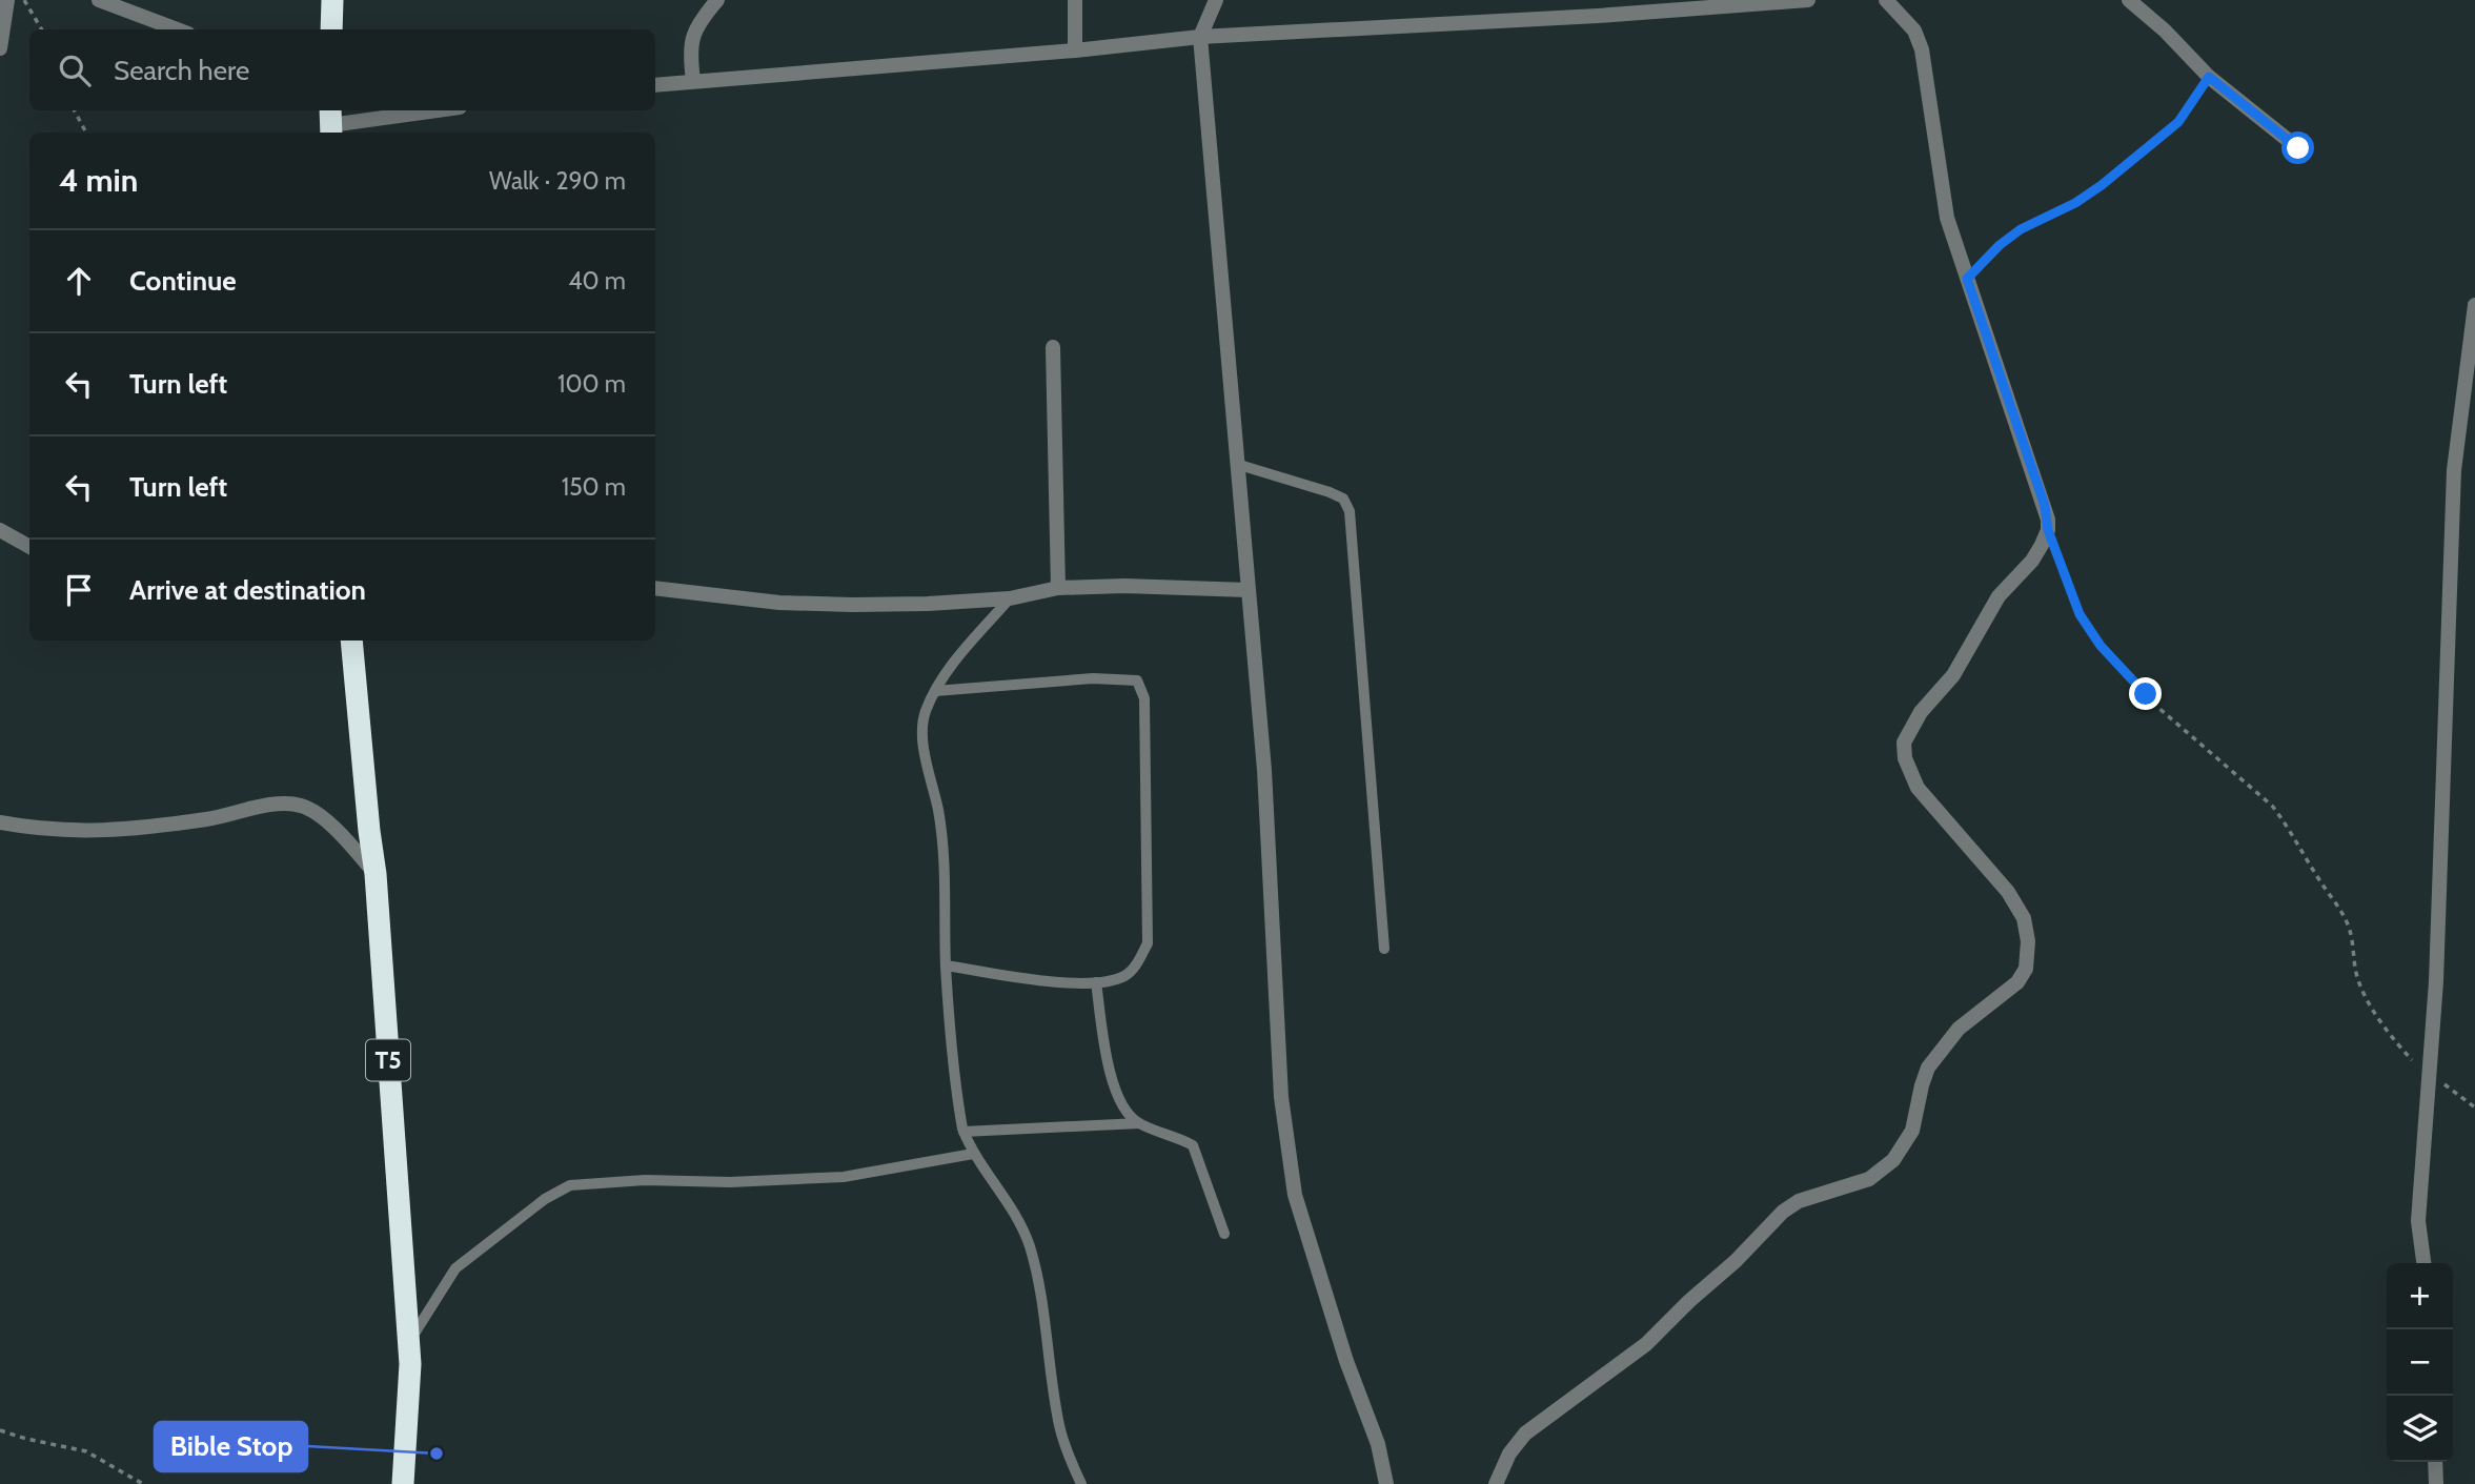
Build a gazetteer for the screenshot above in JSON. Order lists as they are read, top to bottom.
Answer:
{
  "streets": {
    "highway": ["T5"]
  },
  "places": ["Bible Stop"],
  "page": {
    "search": "Search here",
    "heading": ["4 min", "Walk · 290 m"],
    "list": [
      ["Continue", "40 m"],
      ["Turn left", "100 m"],
      ["Turn left", "150 m"],
      "Arrive at destination"
    ],
    "map_buttons": ["+", "−"]
  }
}
